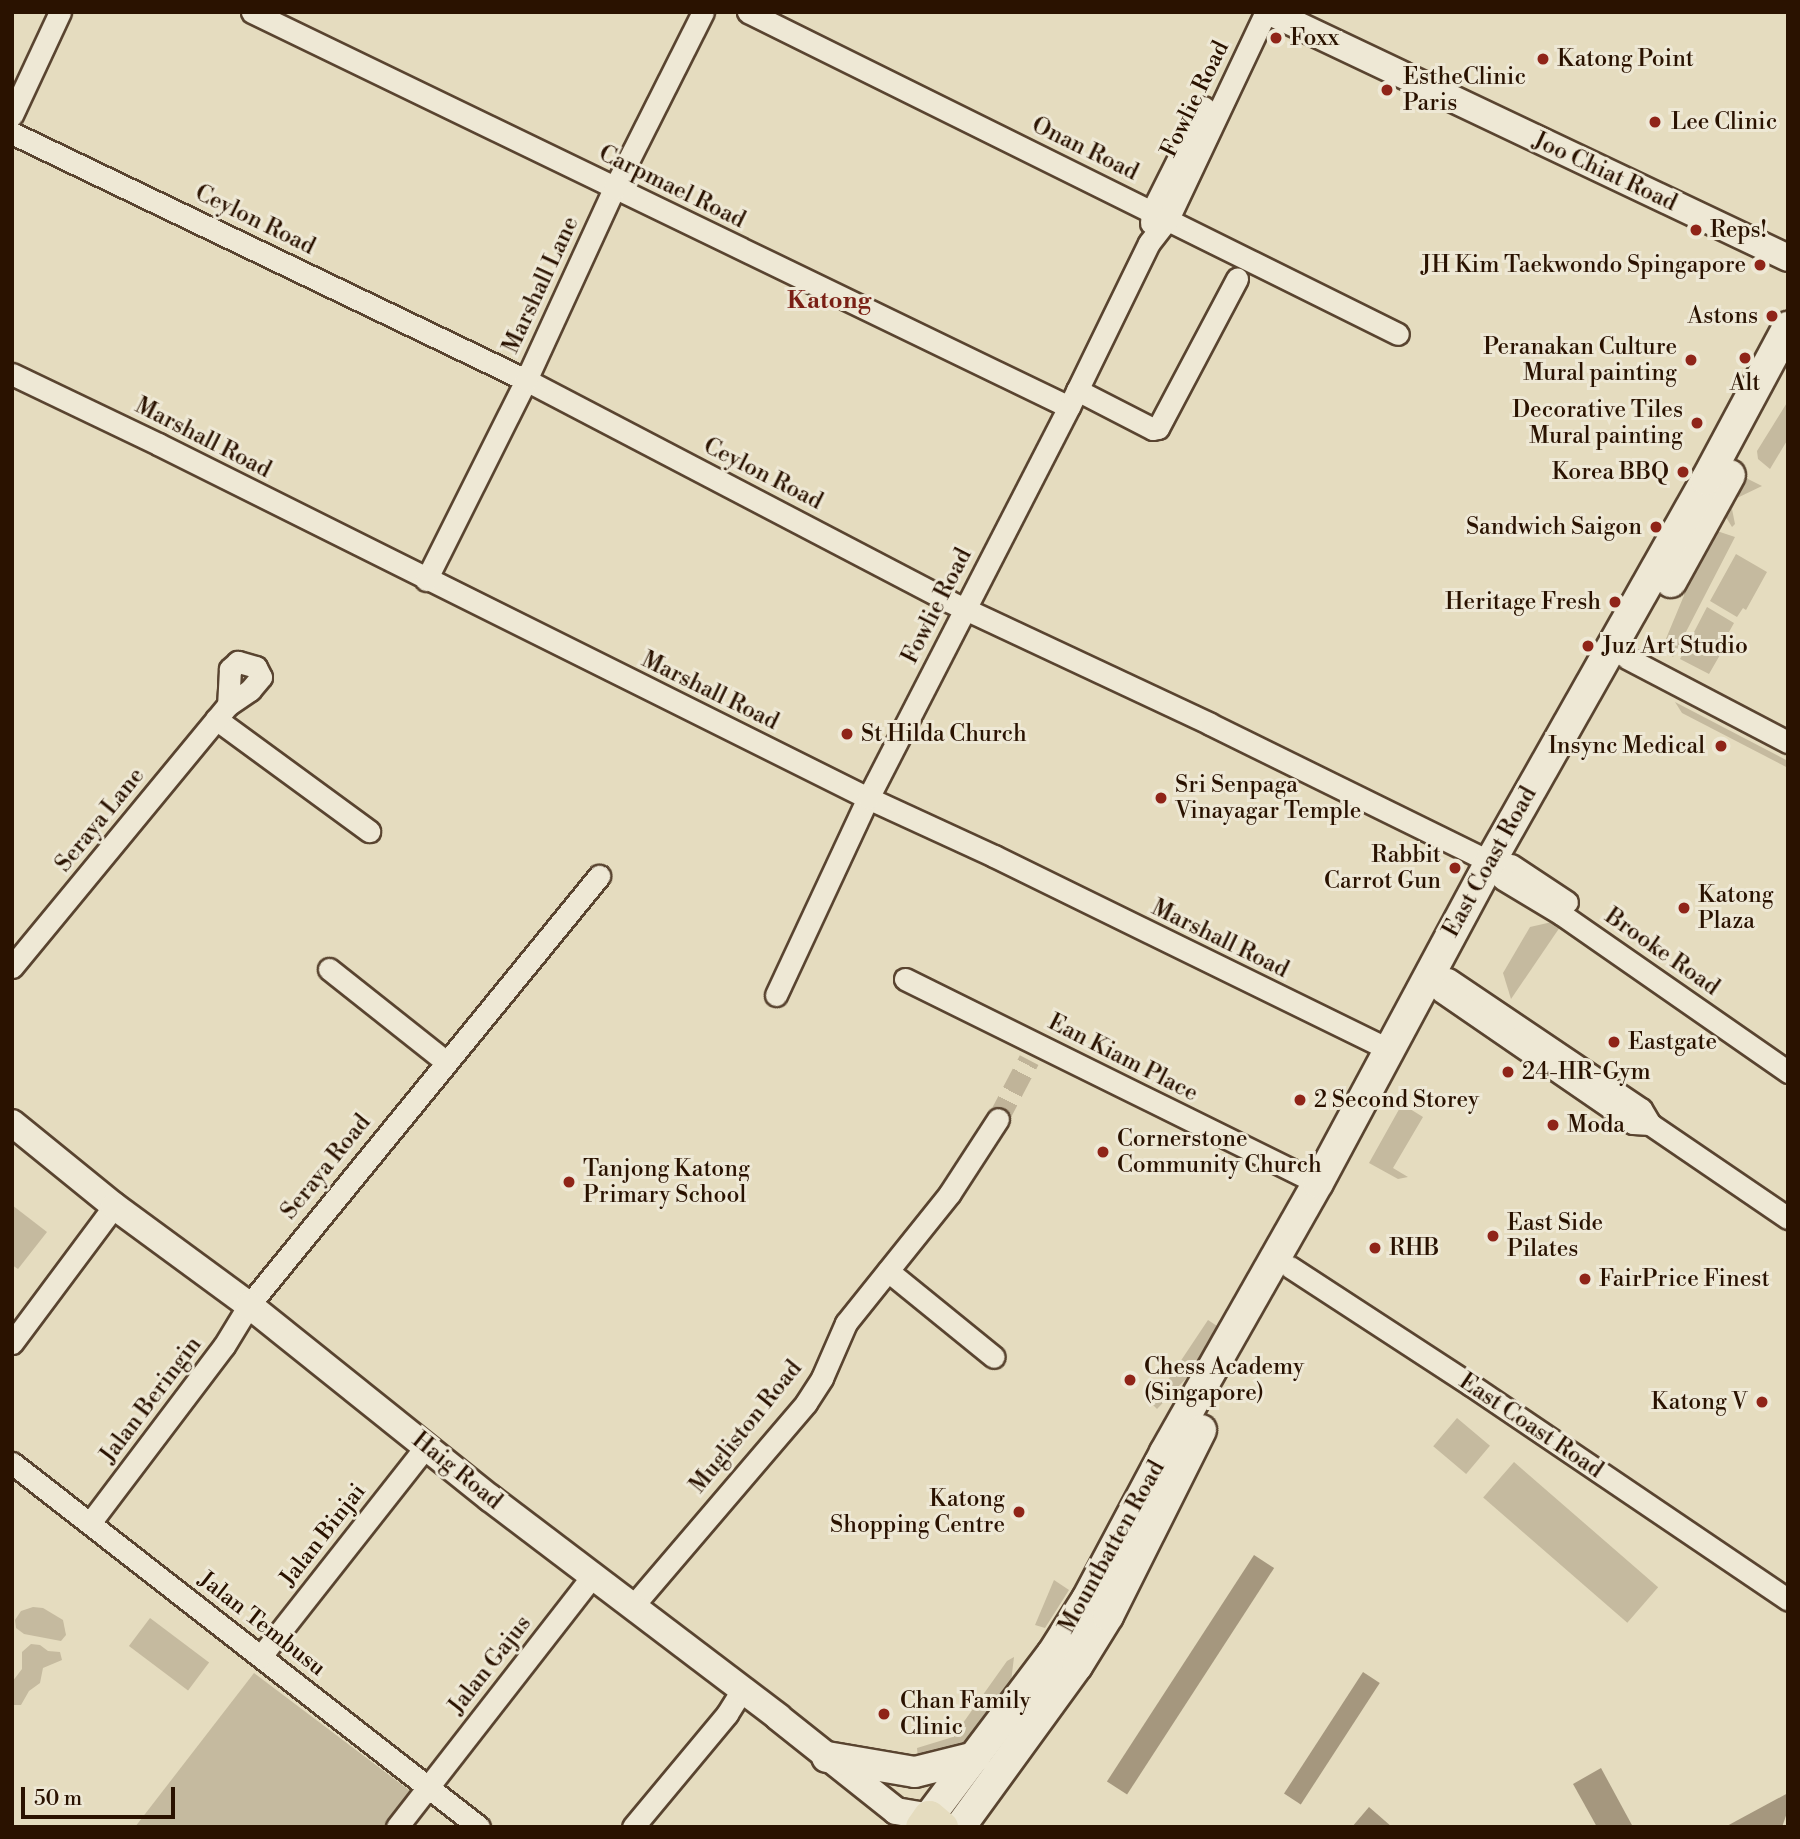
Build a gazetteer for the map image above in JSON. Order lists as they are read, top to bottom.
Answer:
{
  "streets": {
    "main road": ["East Coast Road", "Mountbatten Road"],
    "street": [
      "Fowlie Road",
      "Onan Road",
      "Joo Chiat Road",
      "Carpmael Road",
      "Ceylon Road",
      "Marshall Lane",
      "Marshall Road",
      "Seraya Lane",
      "Brooke Road",
      "Ean Kiam Place",
      "Seraya Road",
      "Jalan Beringin",
      "Mugliston Road",
      "Haig Road",
      "Jalan Binjai",
      "Jalan Tembusu",
      "Jalan Gajus"
    ]
  },
  "crossings": [
    ["Fowlie Road", "Onan Road"],
    ["Fowlie Road", "Joo Chiat Road"],
    ["Fowlie Road", "Carpmael Road"],
    ["Fowlie Road", "Ceylon Road"],
    ["Fowlie Road", "Marshall Road"],
    ["Carpmael Road", "Marshall Lane"],
    ["Ceylon Road", "Marshall Lane"],
    ["Ceylon Road", "East Coast Road"],
    ["Ceylon Road", "Brooke Road"],
    ["Marshall Lane", "Marshall Road"],
    ["Marshall Road", "East Coast Road"],
    ["East Coast Road", "Brooke Road"],
    ["East Coast Road", "Ean Kiam Place"],
    ["East Coast Road", "Mountbatten Road"],
    ["Seraya Road", "Jalan Beringin"],
    ["Seraya Road", "Haig Road"],
    ["Jalan Beringin", "Haig Road"],
    ["Jalan Beringin", "Jalan Tembusu"],
    ["Mugliston Road", "Haig Road"],
    ["Haig Road", "Jalan Binjai"],
    ["Haig Road", "Mountbatten Road"],
    ["Haig Road", "Jalan Gajus"],
    ["Jalan Binjai", "Jalan Tembusu"],
    ["Jalan Tembusu", "Jalan Gajus"]
  ],
  "districts": ["Katong"],
  "places": [
    "Foxx",
    "Katong Point",
    "EstheClinic Paris",
    "Lee Clinic",
    "Reps!",
    "JH Kim Taekwondo Spingapore",
    "Astons",
    "Alt",
    "Peranakan Culture Mural painting",
    "Decorative Tiles Mural painting",
    "Korea BBQ",
    "Sandwich Saigon",
    "Heritage Fresh",
    "Juz Art Studio",
    "St Hilda Church",
    "Insync Medical",
    "Sri Senpaga Vinayagar Temple",
    "Rabbit Carrot Gun",
    "Katong Plaza",
    "Eastgate",
    "24-HR-Gym",
    "2 Second Storey",
    "Moda",
    "Cornerstone Community Church",
    "Tanjong Katong Primary School",
    "East Side Pilates",
    "RHB",
    "FairPrice Finest",
    "Chess Academy (Singapore)",
    "Katong V",
    "Katong Shopping Centre",
    "Chan Family Clinic"
  ],
  "scale_bar": "50 m"
}
